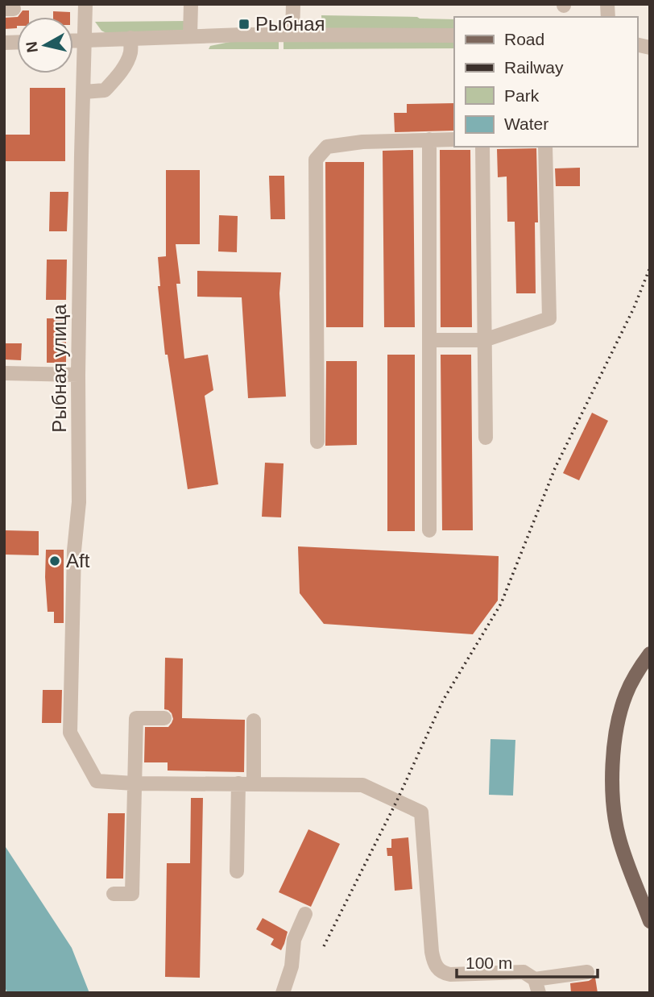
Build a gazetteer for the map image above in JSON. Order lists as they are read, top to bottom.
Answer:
{
  "streets": {
    "street": ["Рыбная улица"]
  },
  "places": {
    "transit": ["Рыбная"],
    "other": ["Aft"]
  },
  "legend": [
    "Road",
    "Railway",
    "Park",
    "Water"
  ],
  "scale_bar": "100 m",
  "north": "left"
}
